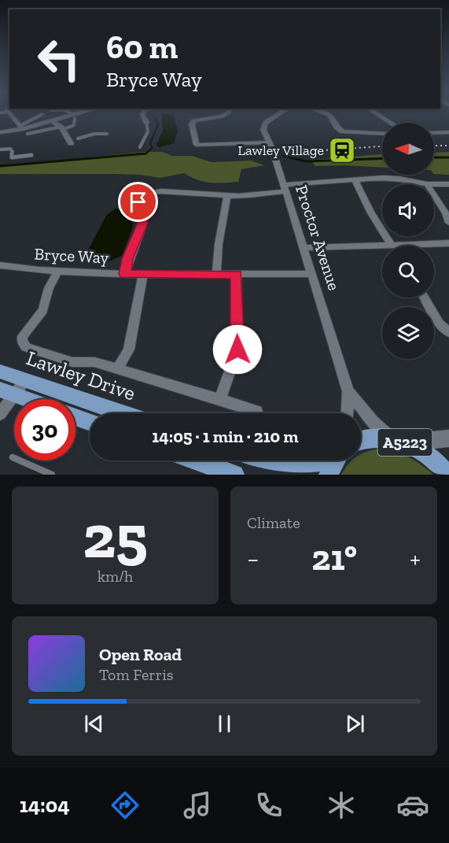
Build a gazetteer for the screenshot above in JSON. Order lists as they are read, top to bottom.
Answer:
{
  "streets": {
    "main road": ["Lawley Drive", "A5223"],
    "street": ["Proctor Avenue", "Bryce Way"]
  },
  "crossings": [
    ["Proctor Avenue", "Bryce Way"],
    ["Proctor Avenue", "A5223"]
  ],
  "places": {
    "station": ["Lawley Village"]
  },
  "north": "left",
  "page": {
    "turn": ["60 m", "Bryce Way"],
    "limit": "30",
    "trip": "14:05 · 1 min · 210 m",
    "tile": [
      ["25", "km/h"],
      "Climate"
    ],
    "heat": ["−", "21°", "+"],
    "song": ["Open Road", "Tom Ferris"],
    "tabs": "14:04"
  }
}
